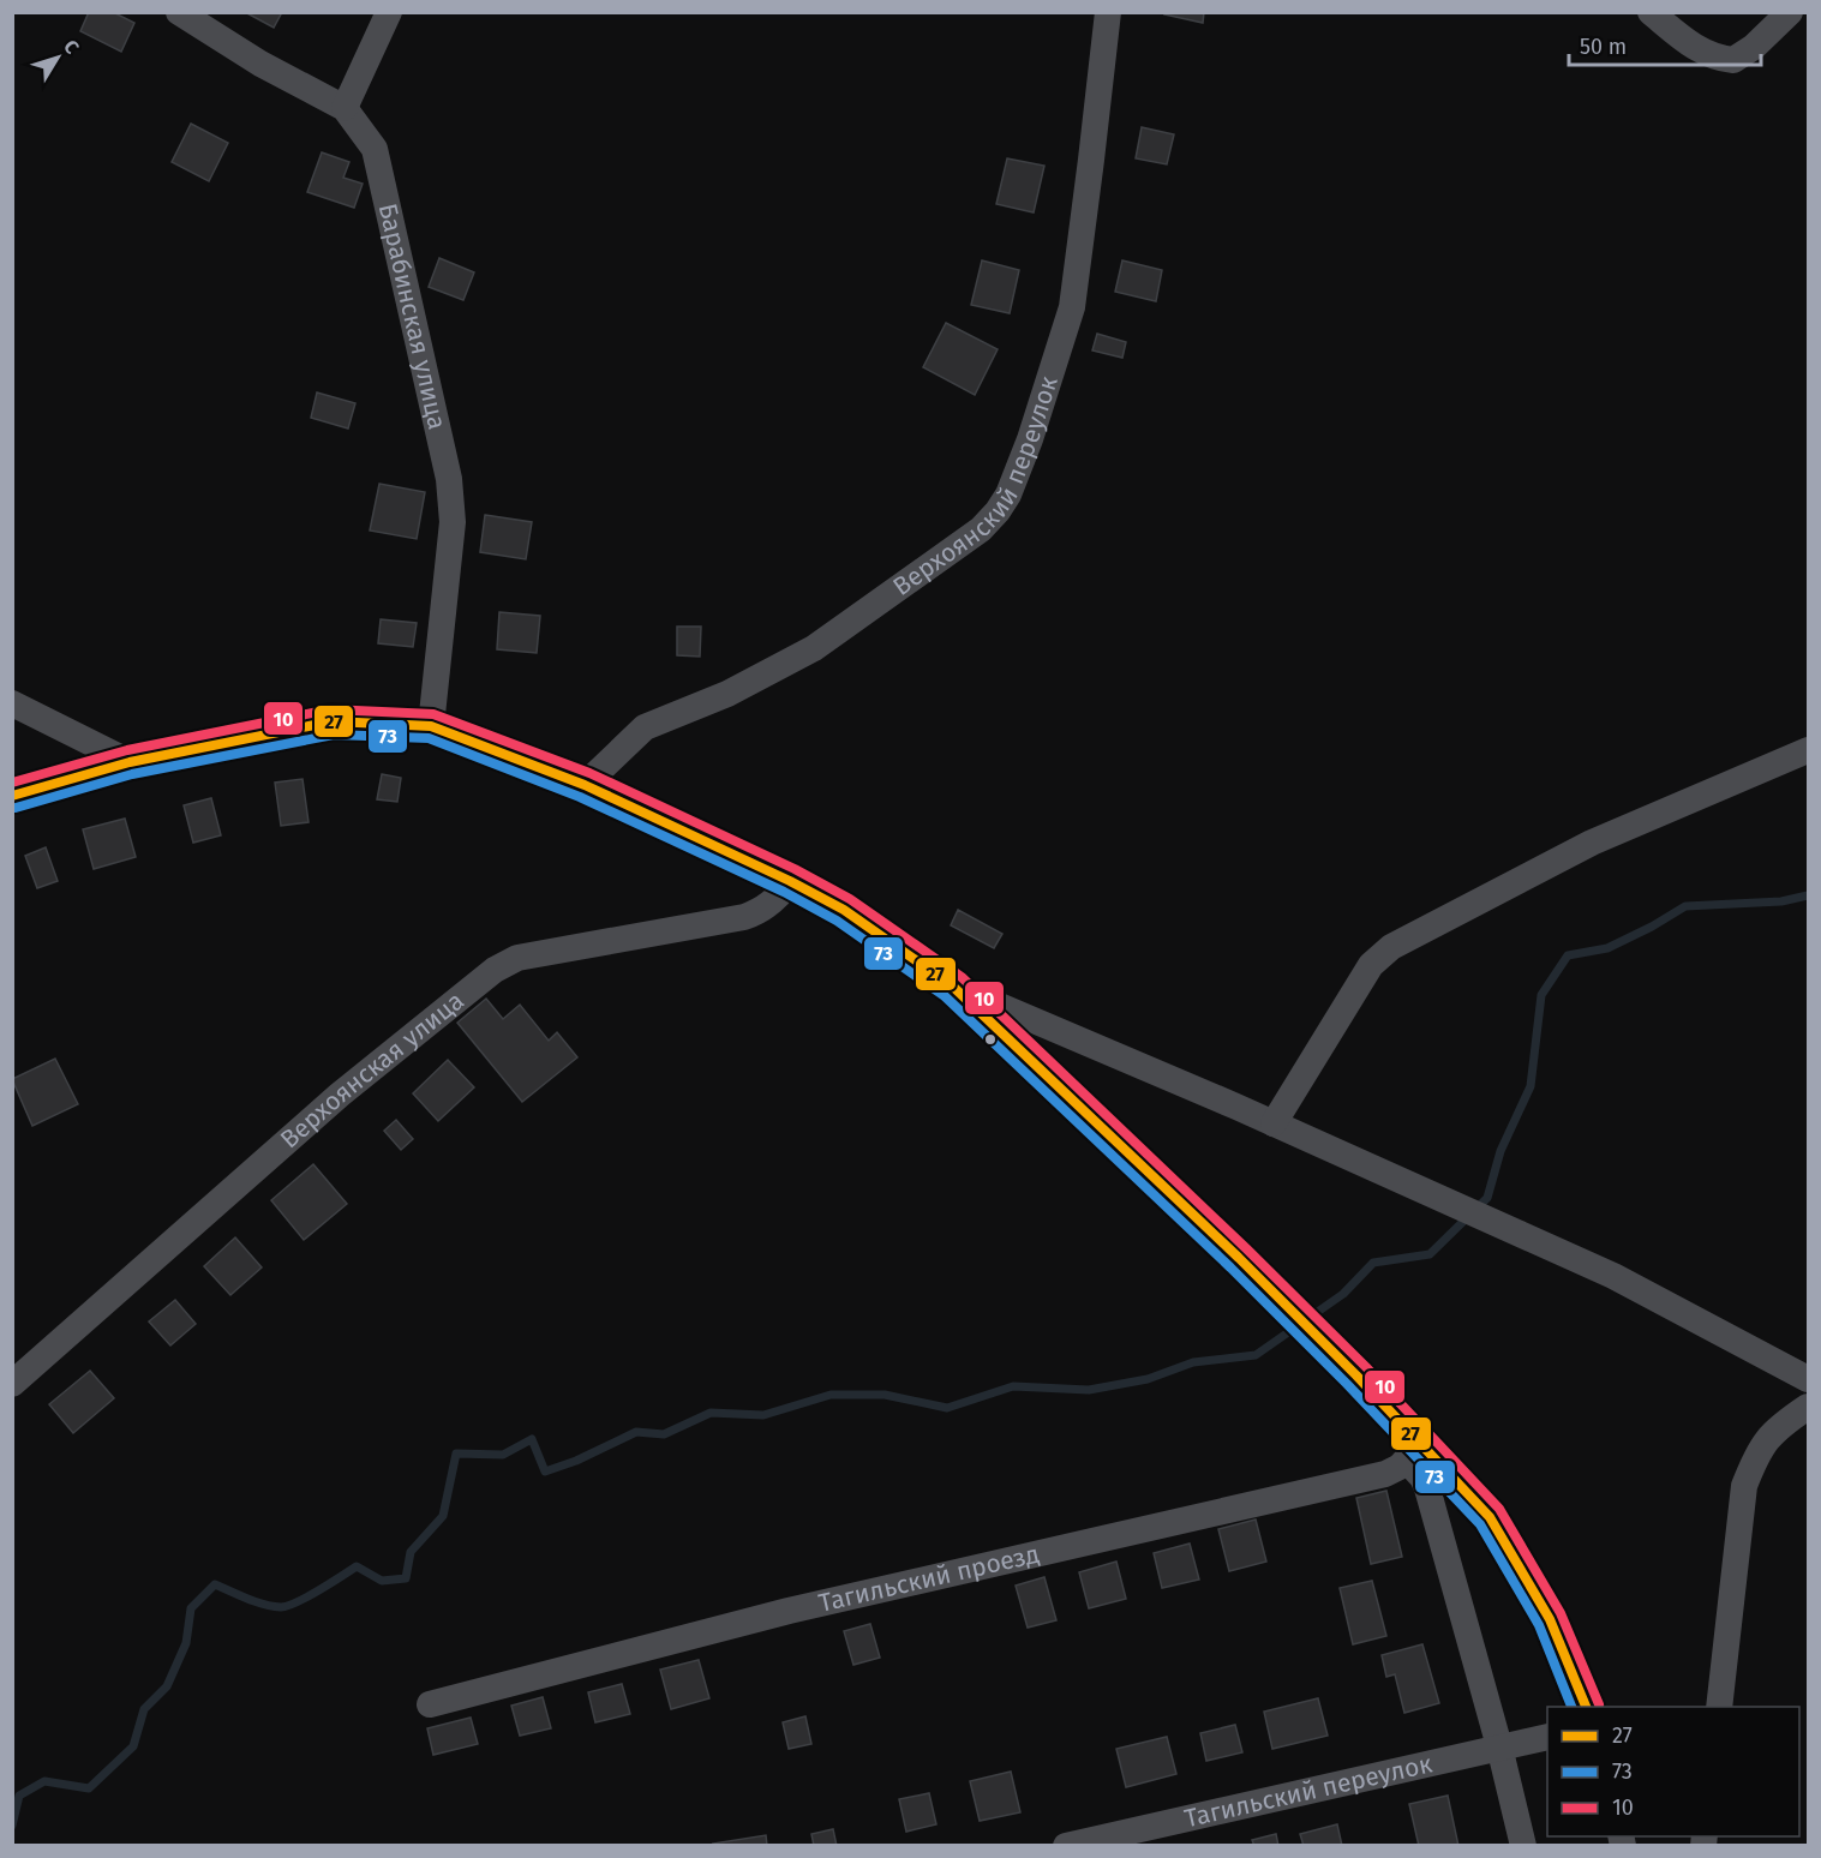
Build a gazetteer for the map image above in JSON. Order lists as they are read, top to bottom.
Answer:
{
  "streets": {
    "street": [
      "Барабинская улица",
      "Верхоянский переулок",
      "Верхоянская улица",
      "Тагильский проезд",
      "Тагильский переулок"
    ]
  },
  "lines": ["transit line 10", "transit line 27", "transit line 73"],
  "legend": ["27", "73", "10"],
  "scale_bar": "50 m",
  "north": "top right"
}
